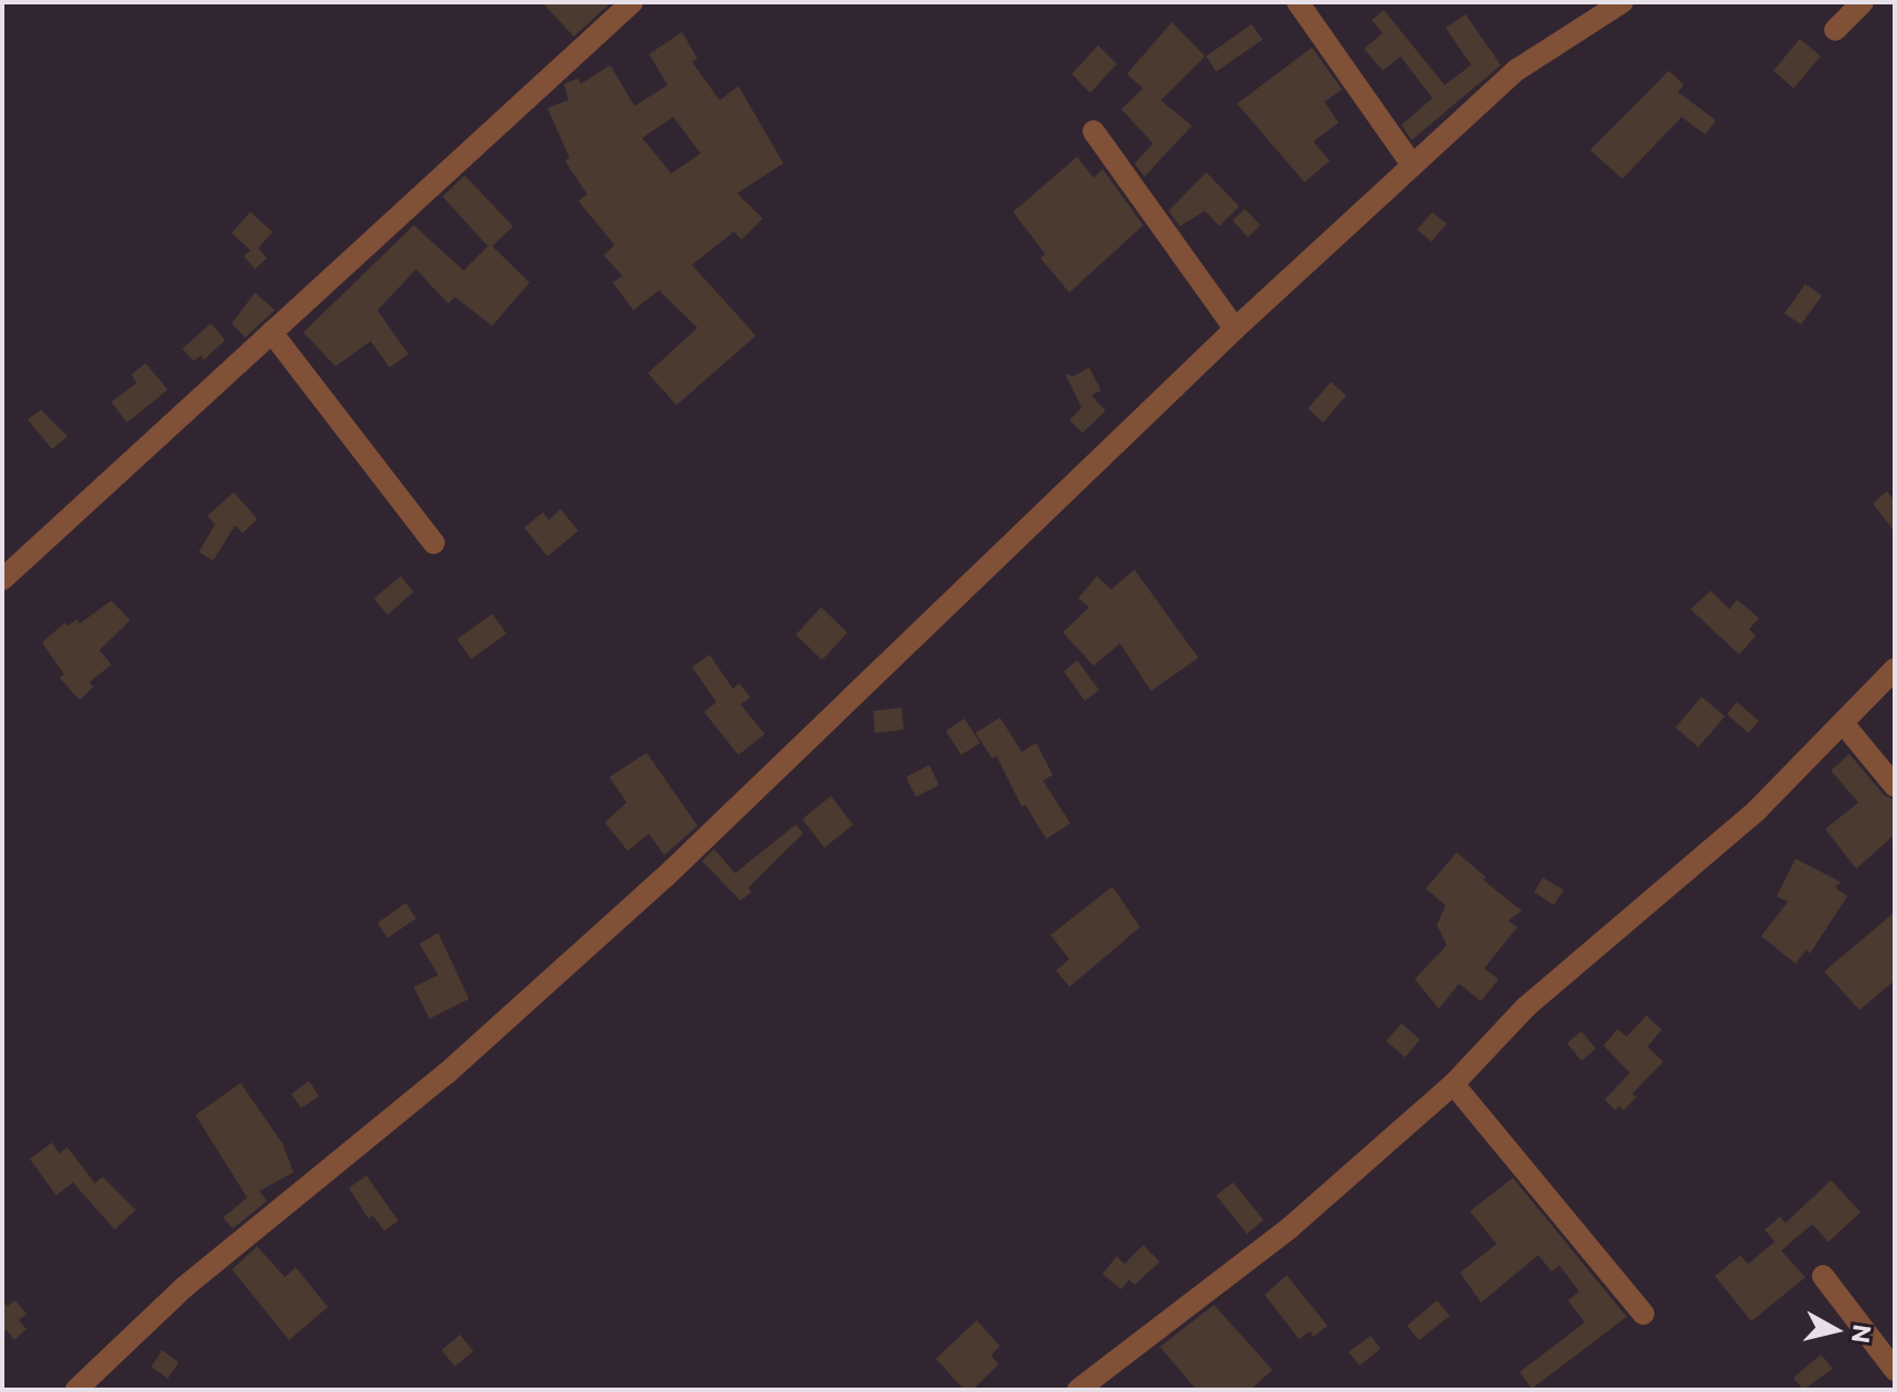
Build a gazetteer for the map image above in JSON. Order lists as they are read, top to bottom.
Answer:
{
  "north": "right"
}
